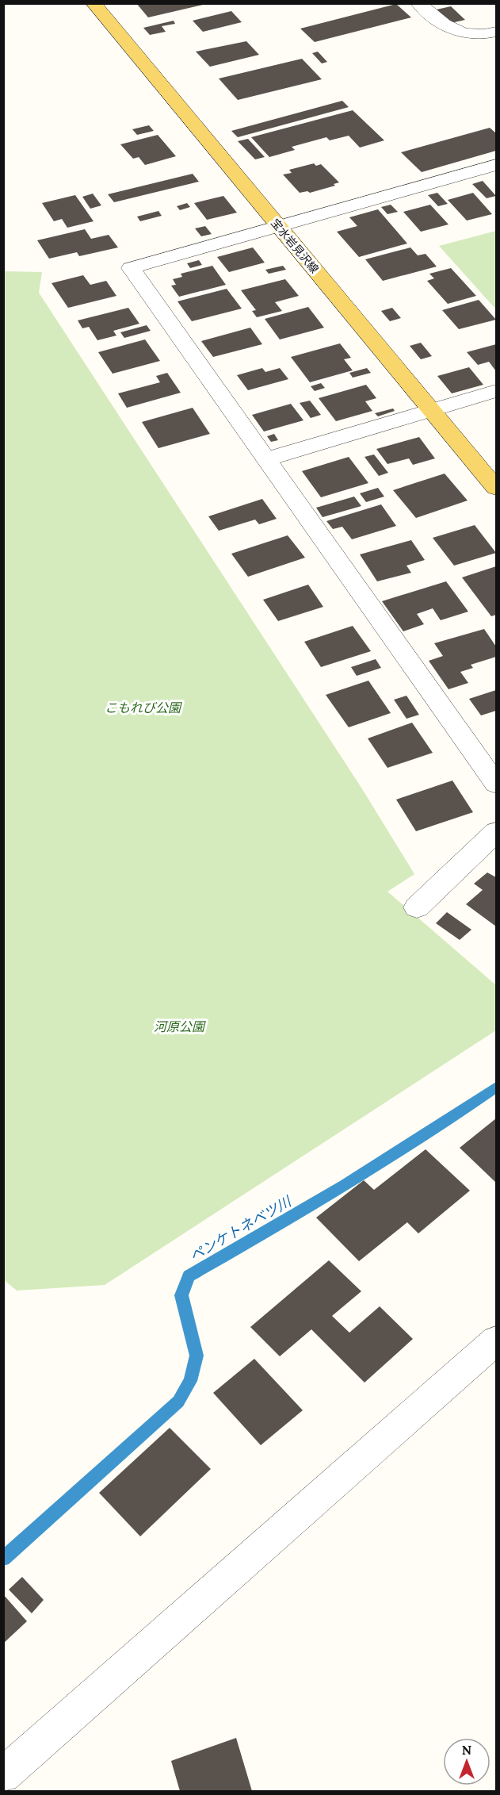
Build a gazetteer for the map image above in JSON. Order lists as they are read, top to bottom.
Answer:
{
  "streets": {
    "main road": ["宝水岩見沢線"]
  },
  "water": ["ペンケトネベツ川"],
  "parks": ["こもれび公園", "河原公園"],
  "north": "top"
}
